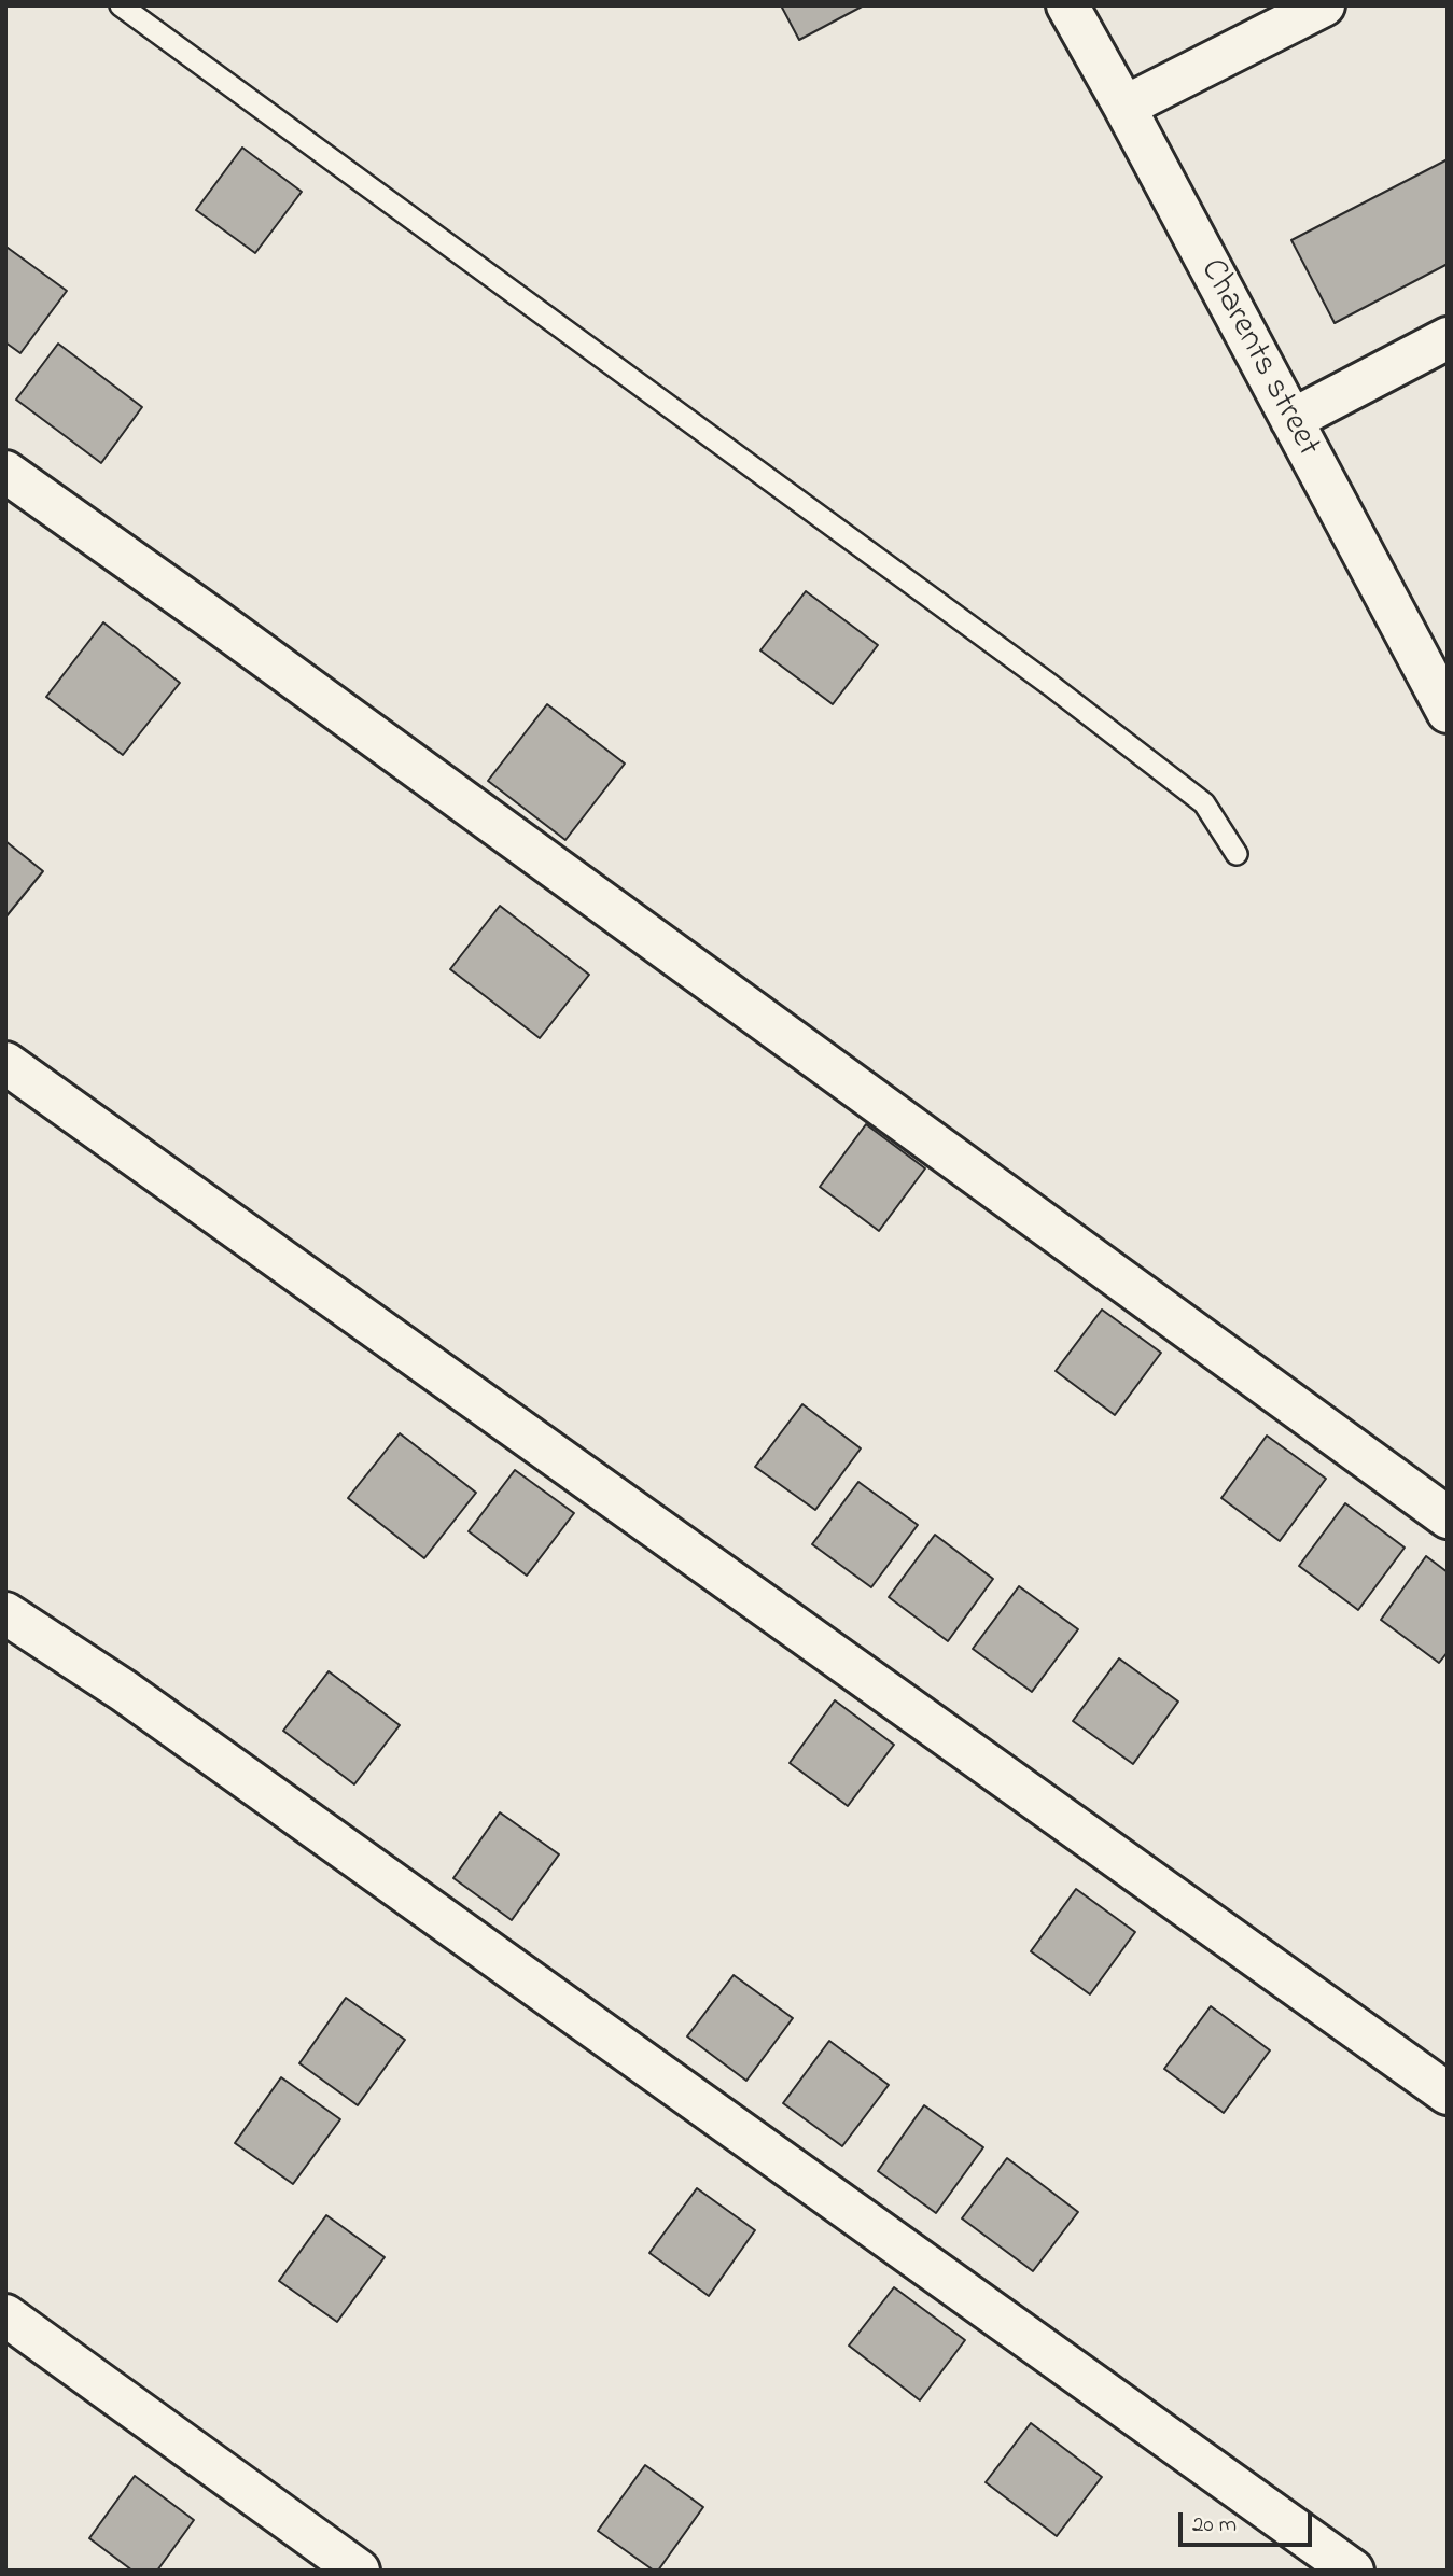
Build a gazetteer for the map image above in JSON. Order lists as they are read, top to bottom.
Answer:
{
  "streets": {
    "street": ["Charents street"]
  },
  "scale_bar": "20 m"
}
